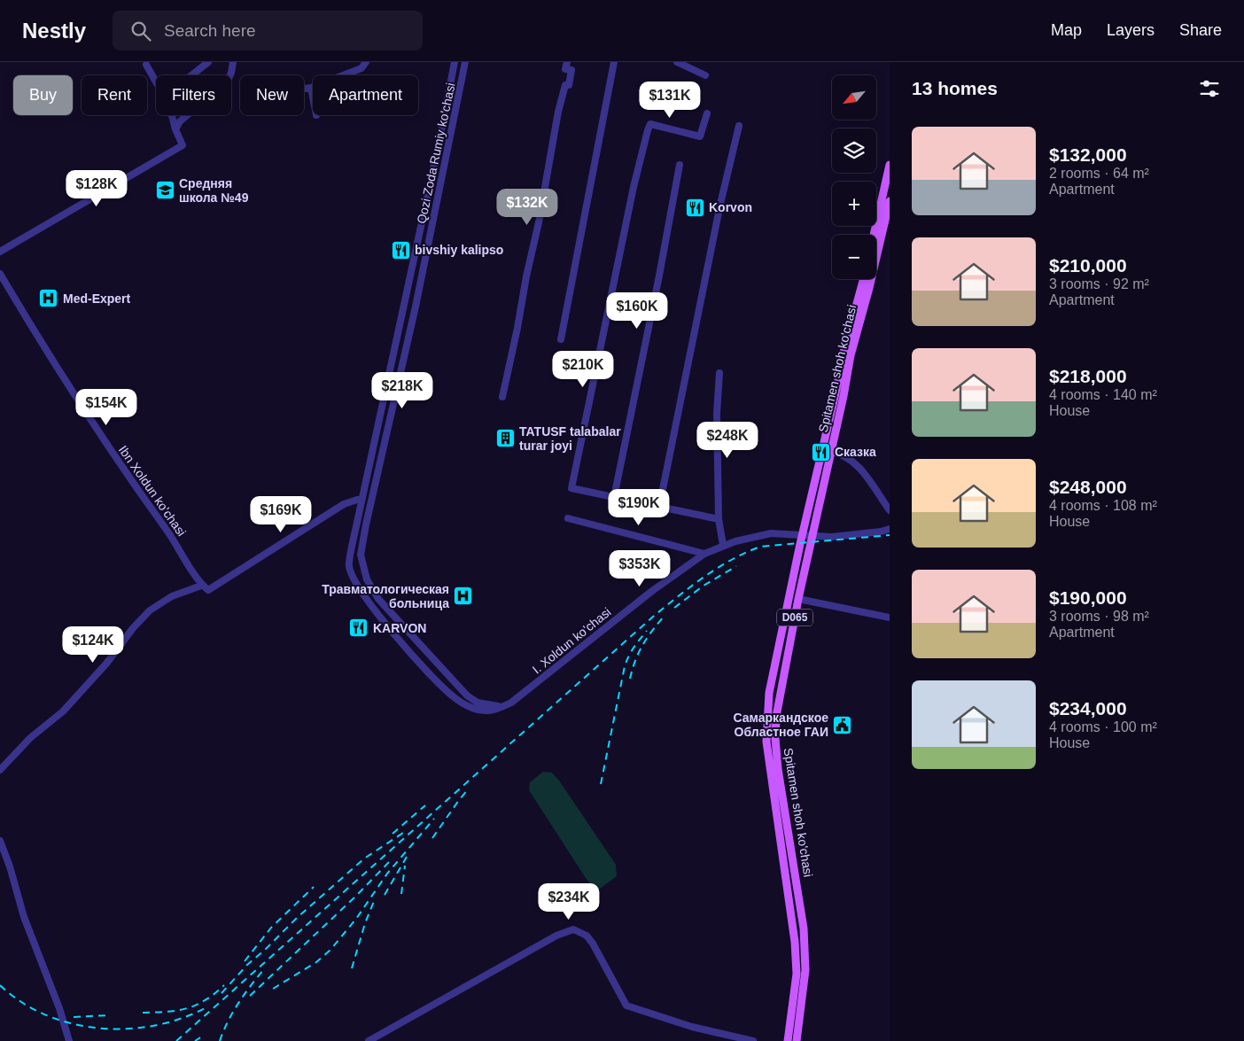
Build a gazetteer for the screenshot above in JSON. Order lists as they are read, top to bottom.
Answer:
{
  "streets": {
    "main road": ["Spitamen shoh ko'chasi", "D065"],
    "street": ["Qozi Zoda Rumiy ko'chasi", "Ibn Xoldun ko'chasi", "I. Xoldun ko'chasi"]
  },
  "crossings": [
    ["Qozi Zoda Rumiy ko'chasi", "I. Xoldun ko'chasi"],
    ["Spitamen shoh ko'chasi", "I. Xoldun ko'chasi"]
  ],
  "places": {
    "school or university": ["Средняя школа №49"],
    "restaurant": [
      "Korvon",
      "bivshiy kalipso",
      "Сказка",
      "KARVON"
    ],
    "hospital": ["Med-Expert", "Травматологическая больница"],
    "building": ["TATUSF talabalar turar joyi"],
    "public building": ["Самаркандское Областное ГАИ"]
  },
  "north": "bottom left",
  "page": {
    "header": "Nestly",
    "search": "Search here",
    "nav": ["Map", "Layers", "Share"],
    "heading": "13 homes",
    "map_buttons": ["+", "−"],
    "chip": [
      "Buy",
      "Rent",
      "Filters",
      "New",
      "Apartment"
    ],
    "price": [
      "$131K",
      "$128K",
      "$132K",
      "$160K",
      "$210K",
      "$218K",
      "$154K",
      "$248K",
      "$190K",
      "$169K",
      "$353K",
      "$124K",
      "$234K"
    ],
    "list": [
      {
        "name": "$132,000",
        "note": "2 rooms · 64 m² · Apartment"
      },
      {
        "name": "$210,000",
        "note": "3 rooms · 92 m² · Apartment"
      },
      {
        "name": "$218,000",
        "note": "4 rooms · 140 m² · House"
      },
      {
        "name": "$248,000",
        "note": "4 rooms · 108 m² · House"
      },
      {
        "name": "$190,000",
        "note": "3 rooms · 98 m² · Apartment"
      },
      {
        "name": "$234,000",
        "note": "4 rooms · 100 m² · House"
      }
    ]
  }
}
